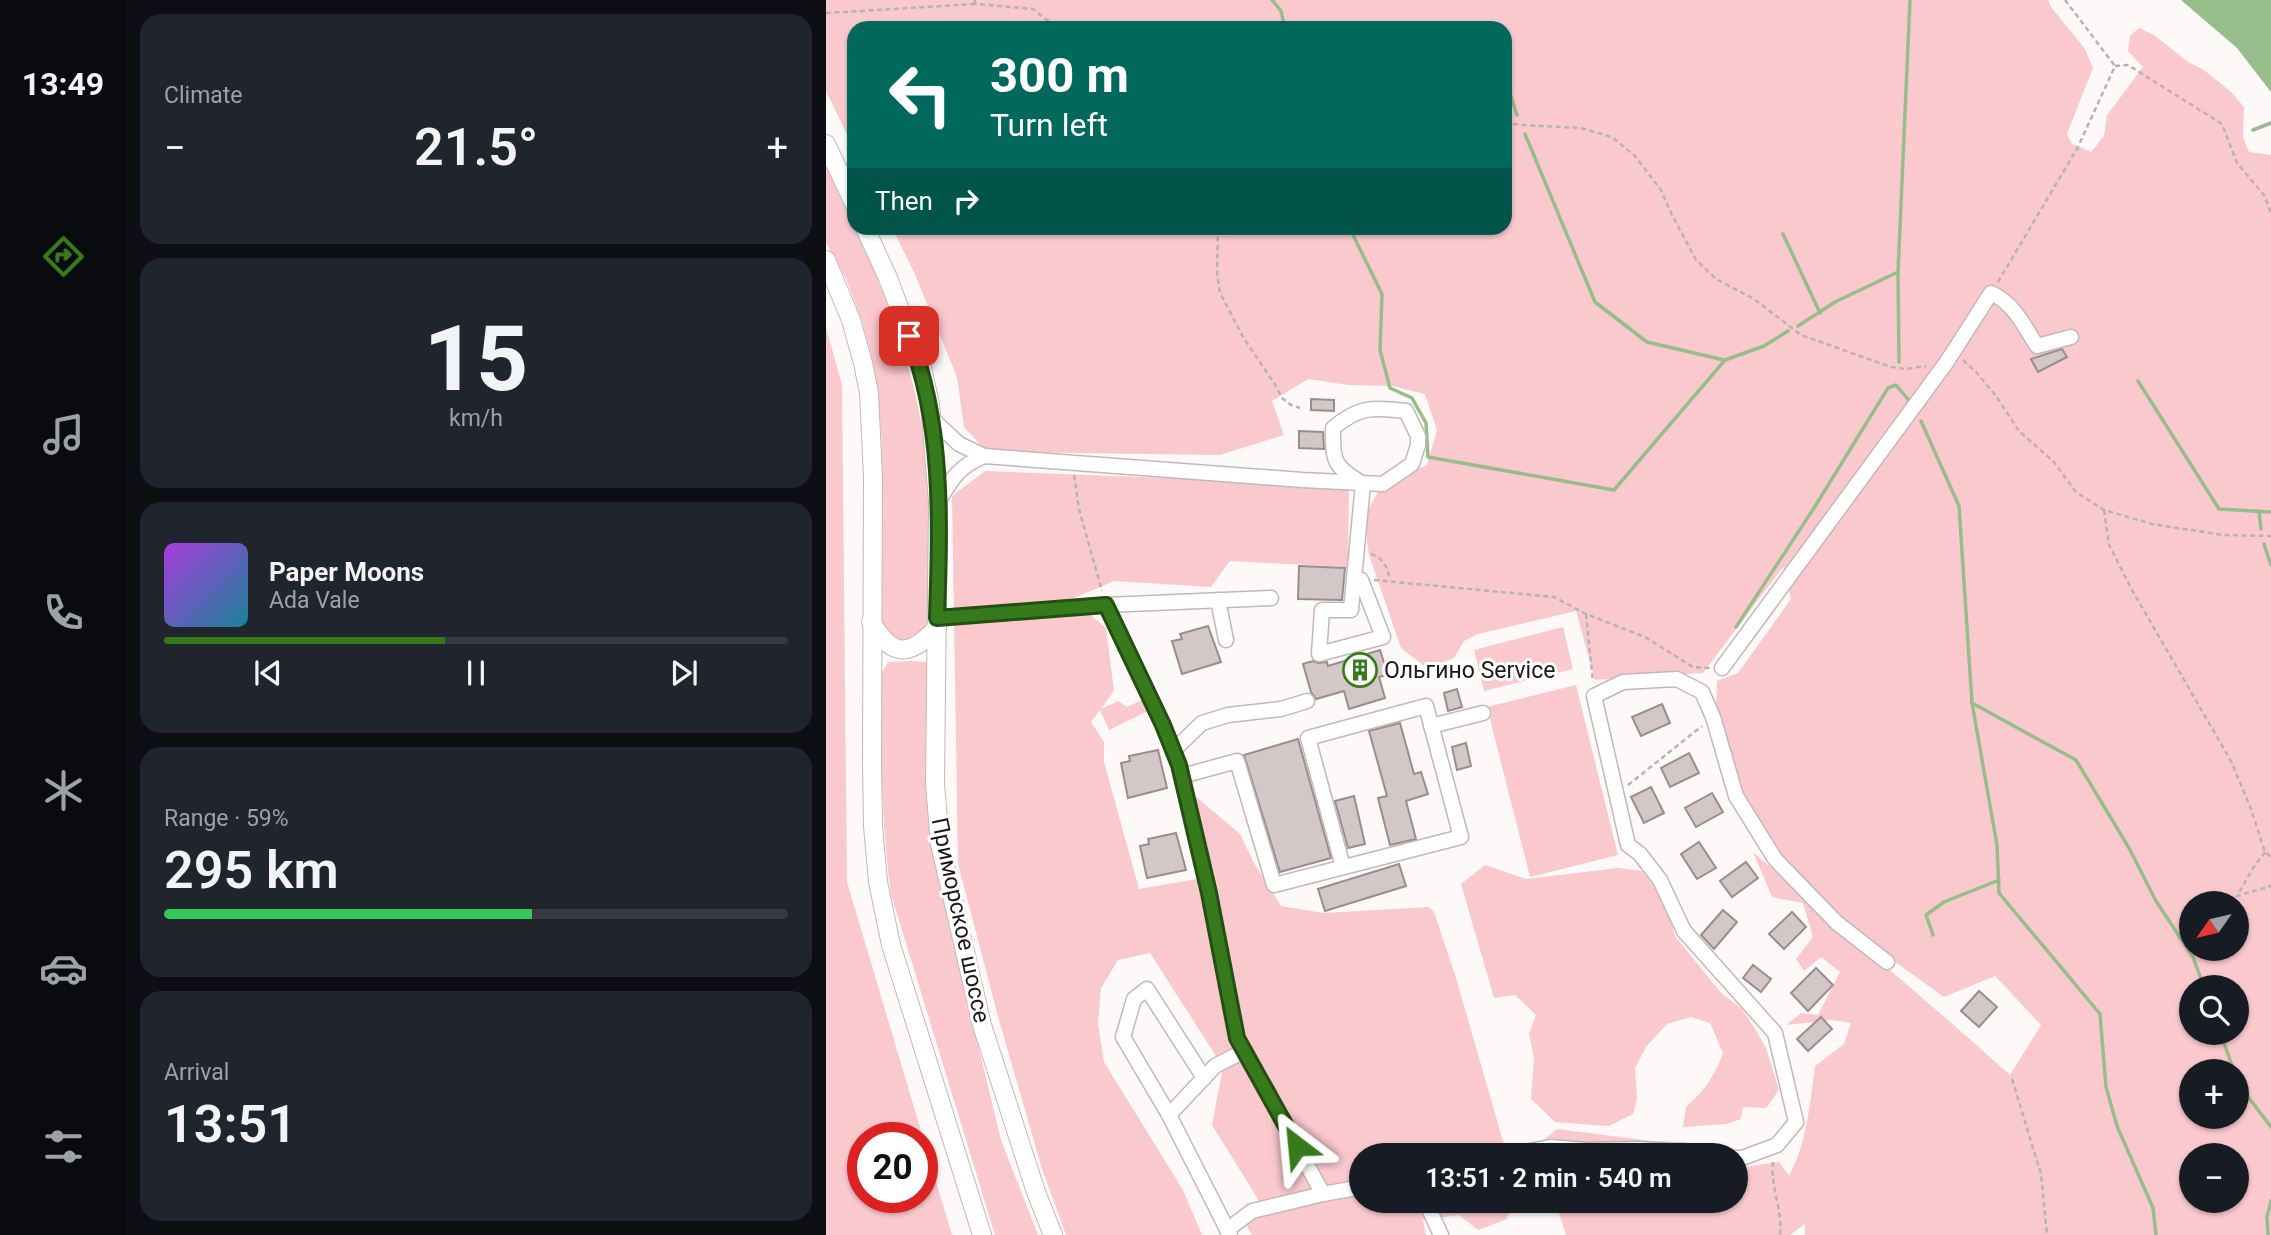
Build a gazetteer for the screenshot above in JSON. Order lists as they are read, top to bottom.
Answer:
{
  "streets": {
    "main road": ["Приморское шоссе"]
  },
  "places": {
    "building": ["Ольгино Service"]
  },
  "north": "bottom left",
  "page": {
    "tabs": "13:49",
    "tile": [
      "Climate",
      ["15", "km/h"],
      ["Range · 59%", "295 km"],
      ["Arrival", "13:51"]
    ],
    "turn": ["300 m", "Turn left"],
    "heat": ["−", "21.5°", "+"],
    "then": "Then",
    "song": ["Paper Moons", "Ada Vale"],
    "map_buttons": ["+", "−"],
    "limit": "20",
    "trip": "13:51 · 2 min · 540 m"
  }
}
